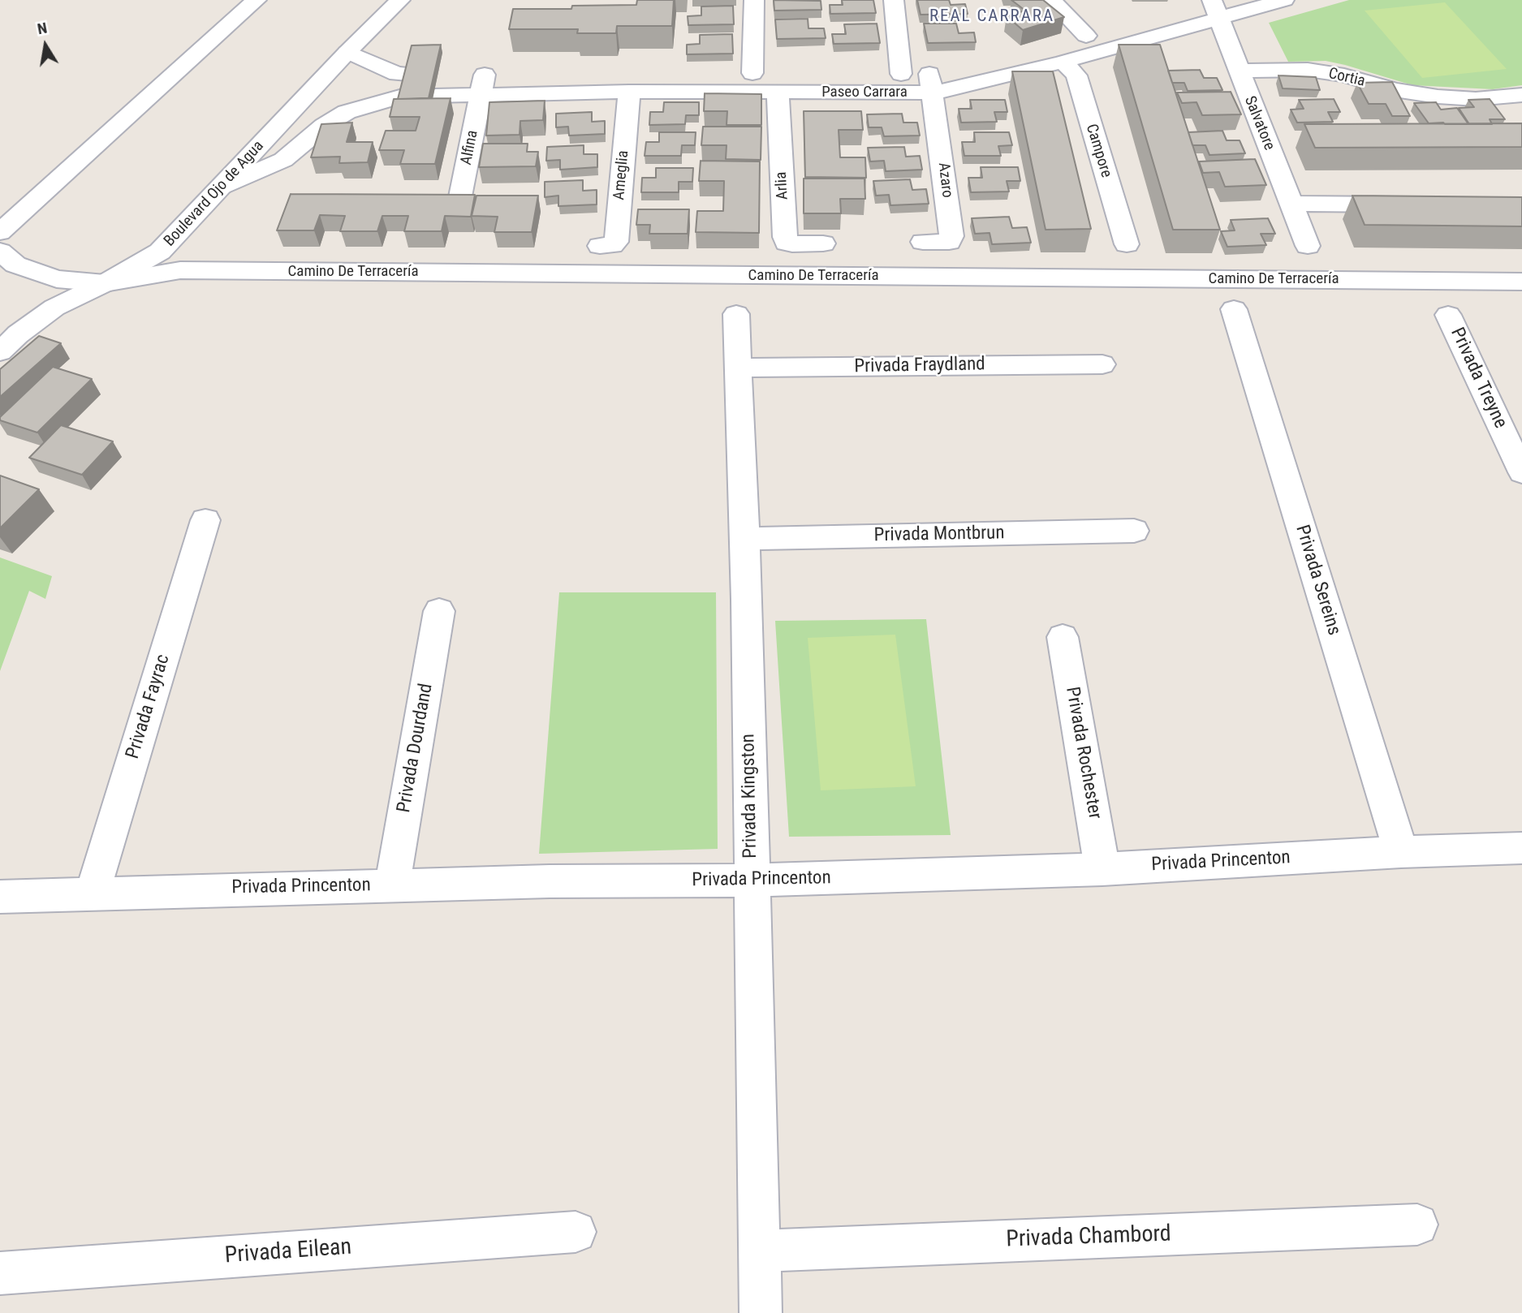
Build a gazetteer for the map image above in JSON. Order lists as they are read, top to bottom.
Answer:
{
  "streets": {
    "street": [
      "Cortia",
      "Paseo Carrara",
      "Salvatore",
      "Alfina",
      "Campore",
      "Ameglia",
      "Azaro",
      "Arlia",
      "Boulevard Ojo de Agua",
      "Camino De Terracería",
      "Privada Fraydland",
      "Privada Treyne",
      "Privada Montbrun",
      "Privada Sereins",
      "Privada Fayrac",
      "Privada Dourdand",
      "Privada Rochester",
      "Privada Kingston",
      "Privada Princenton",
      "Privada Chambord",
      "Privada Eilean"
    ]
  },
  "crossings": [
    ["Cortia", "Salvatore"],
    ["Paseo Carrara", "Salvatore"],
    ["Paseo Carrara", "Alfina"],
    ["Paseo Carrara", "Campore"],
    ["Paseo Carrara", "Ameglia"],
    ["Paseo Carrara", "Azaro"],
    ["Paseo Carrara", "Arlia"],
    ["Boulevard Ojo de Agua", "Camino De Terracería"],
    ["Privada Fraydland", "Privada Kingston"],
    ["Privada Montbrun", "Privada Kingston"],
    ["Privada Sereins", "Privada Princenton"],
    ["Privada Fayrac", "Privada Princenton"],
    ["Privada Dourdand", "Privada Princenton"],
    ["Privada Rochester", "Privada Princenton"],
    ["Privada Kingston", "Privada Princenton"],
    ["Privada Kingston", "Privada Chambord"]
  ],
  "districts": ["REAL CARRARA"],
  "north": "top"
}
